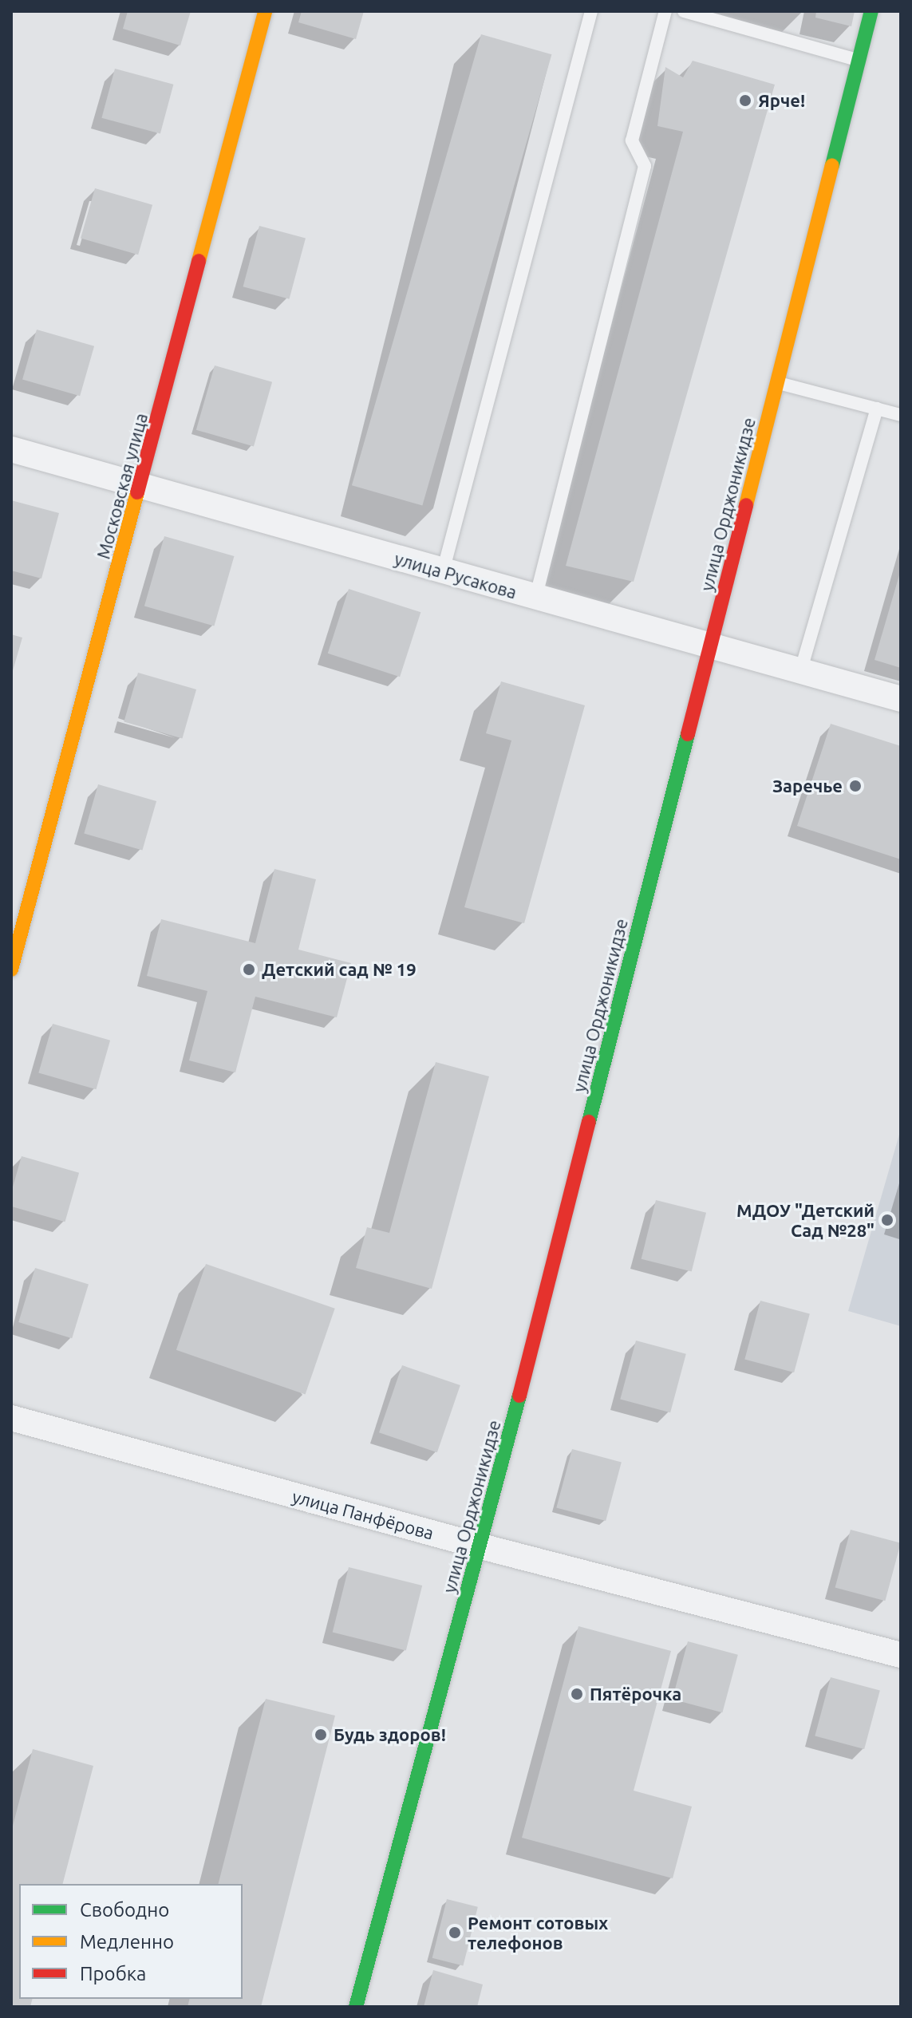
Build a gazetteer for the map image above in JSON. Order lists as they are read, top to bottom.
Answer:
{
  "streets": {
    "main road": ["Московская улица", "улица Орджоникидзе"],
    "street": ["улица Русакова", "улица Панфёрова"]
  },
  "crossings": [
    ["Московская улица", "улица Русакова"],
    ["улица Орджоникидзе", "улица Русакова"],
    ["улица Орджоникидзе", "улица Панфёрова"]
  ],
  "places": [
    "Ярче!",
    "Заречье",
    "Детский сад № 19",
    "МДОУ \"Детский Сад №28\"",
    "Пятёрочка",
    "Будь здоров!",
    "Ремонт сотовых телефонов"
  ],
  "legend": ["Свободно", "Медленно", "Пробка"]
}
